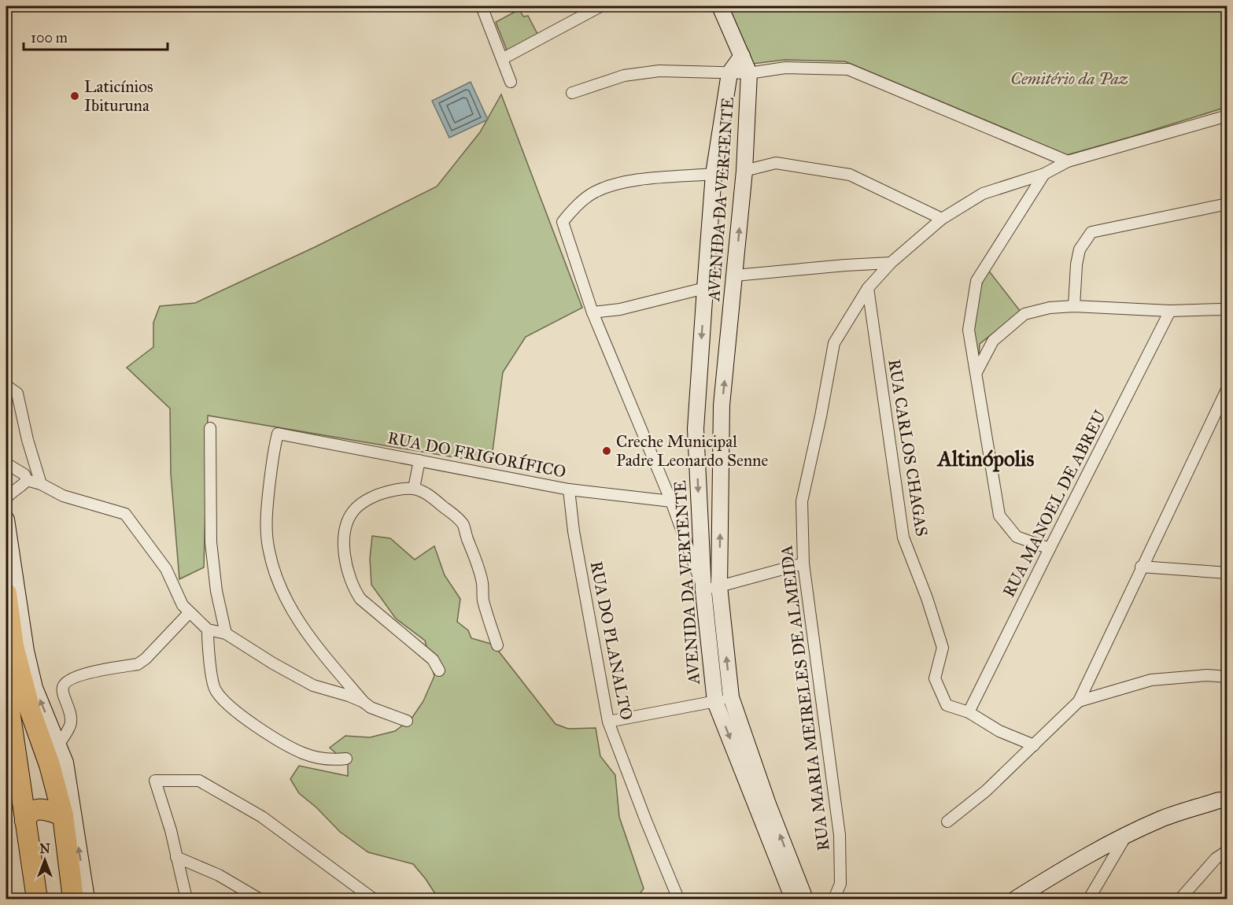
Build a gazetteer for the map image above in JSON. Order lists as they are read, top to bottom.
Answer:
{
  "streets": {
    "street": [
      "AVENIDA DA VERTENTE",
      "RUA CARLOS CHAGAS",
      "RUA DO FRIGORÍFICO",
      "RUA MANOEL DE ABREU",
      "RUA DO PLANALTO",
      "RUA MARIA MEIRELES DE ALMEIDA"
    ]
  },
  "crossings": [
    ["RUA CARLOS CHAGAS", "RUA MANOEL DE ABREU"],
    ["RUA CARLOS CHAGAS", "RUA MARIA MEIRELES DE ALMEIDA"],
    ["RUA DO FRIGORÍFICO", "RUA DO PLANALTO"]
  ],
  "districts": ["Altinópolis"],
  "parks": ["Cemitério da Paz"],
  "places": ["Laticínios Ibituruna", "Creche Municipal Padre Leonardo Senne"],
  "scale_bar": "100 m",
  "north": "top"
}
